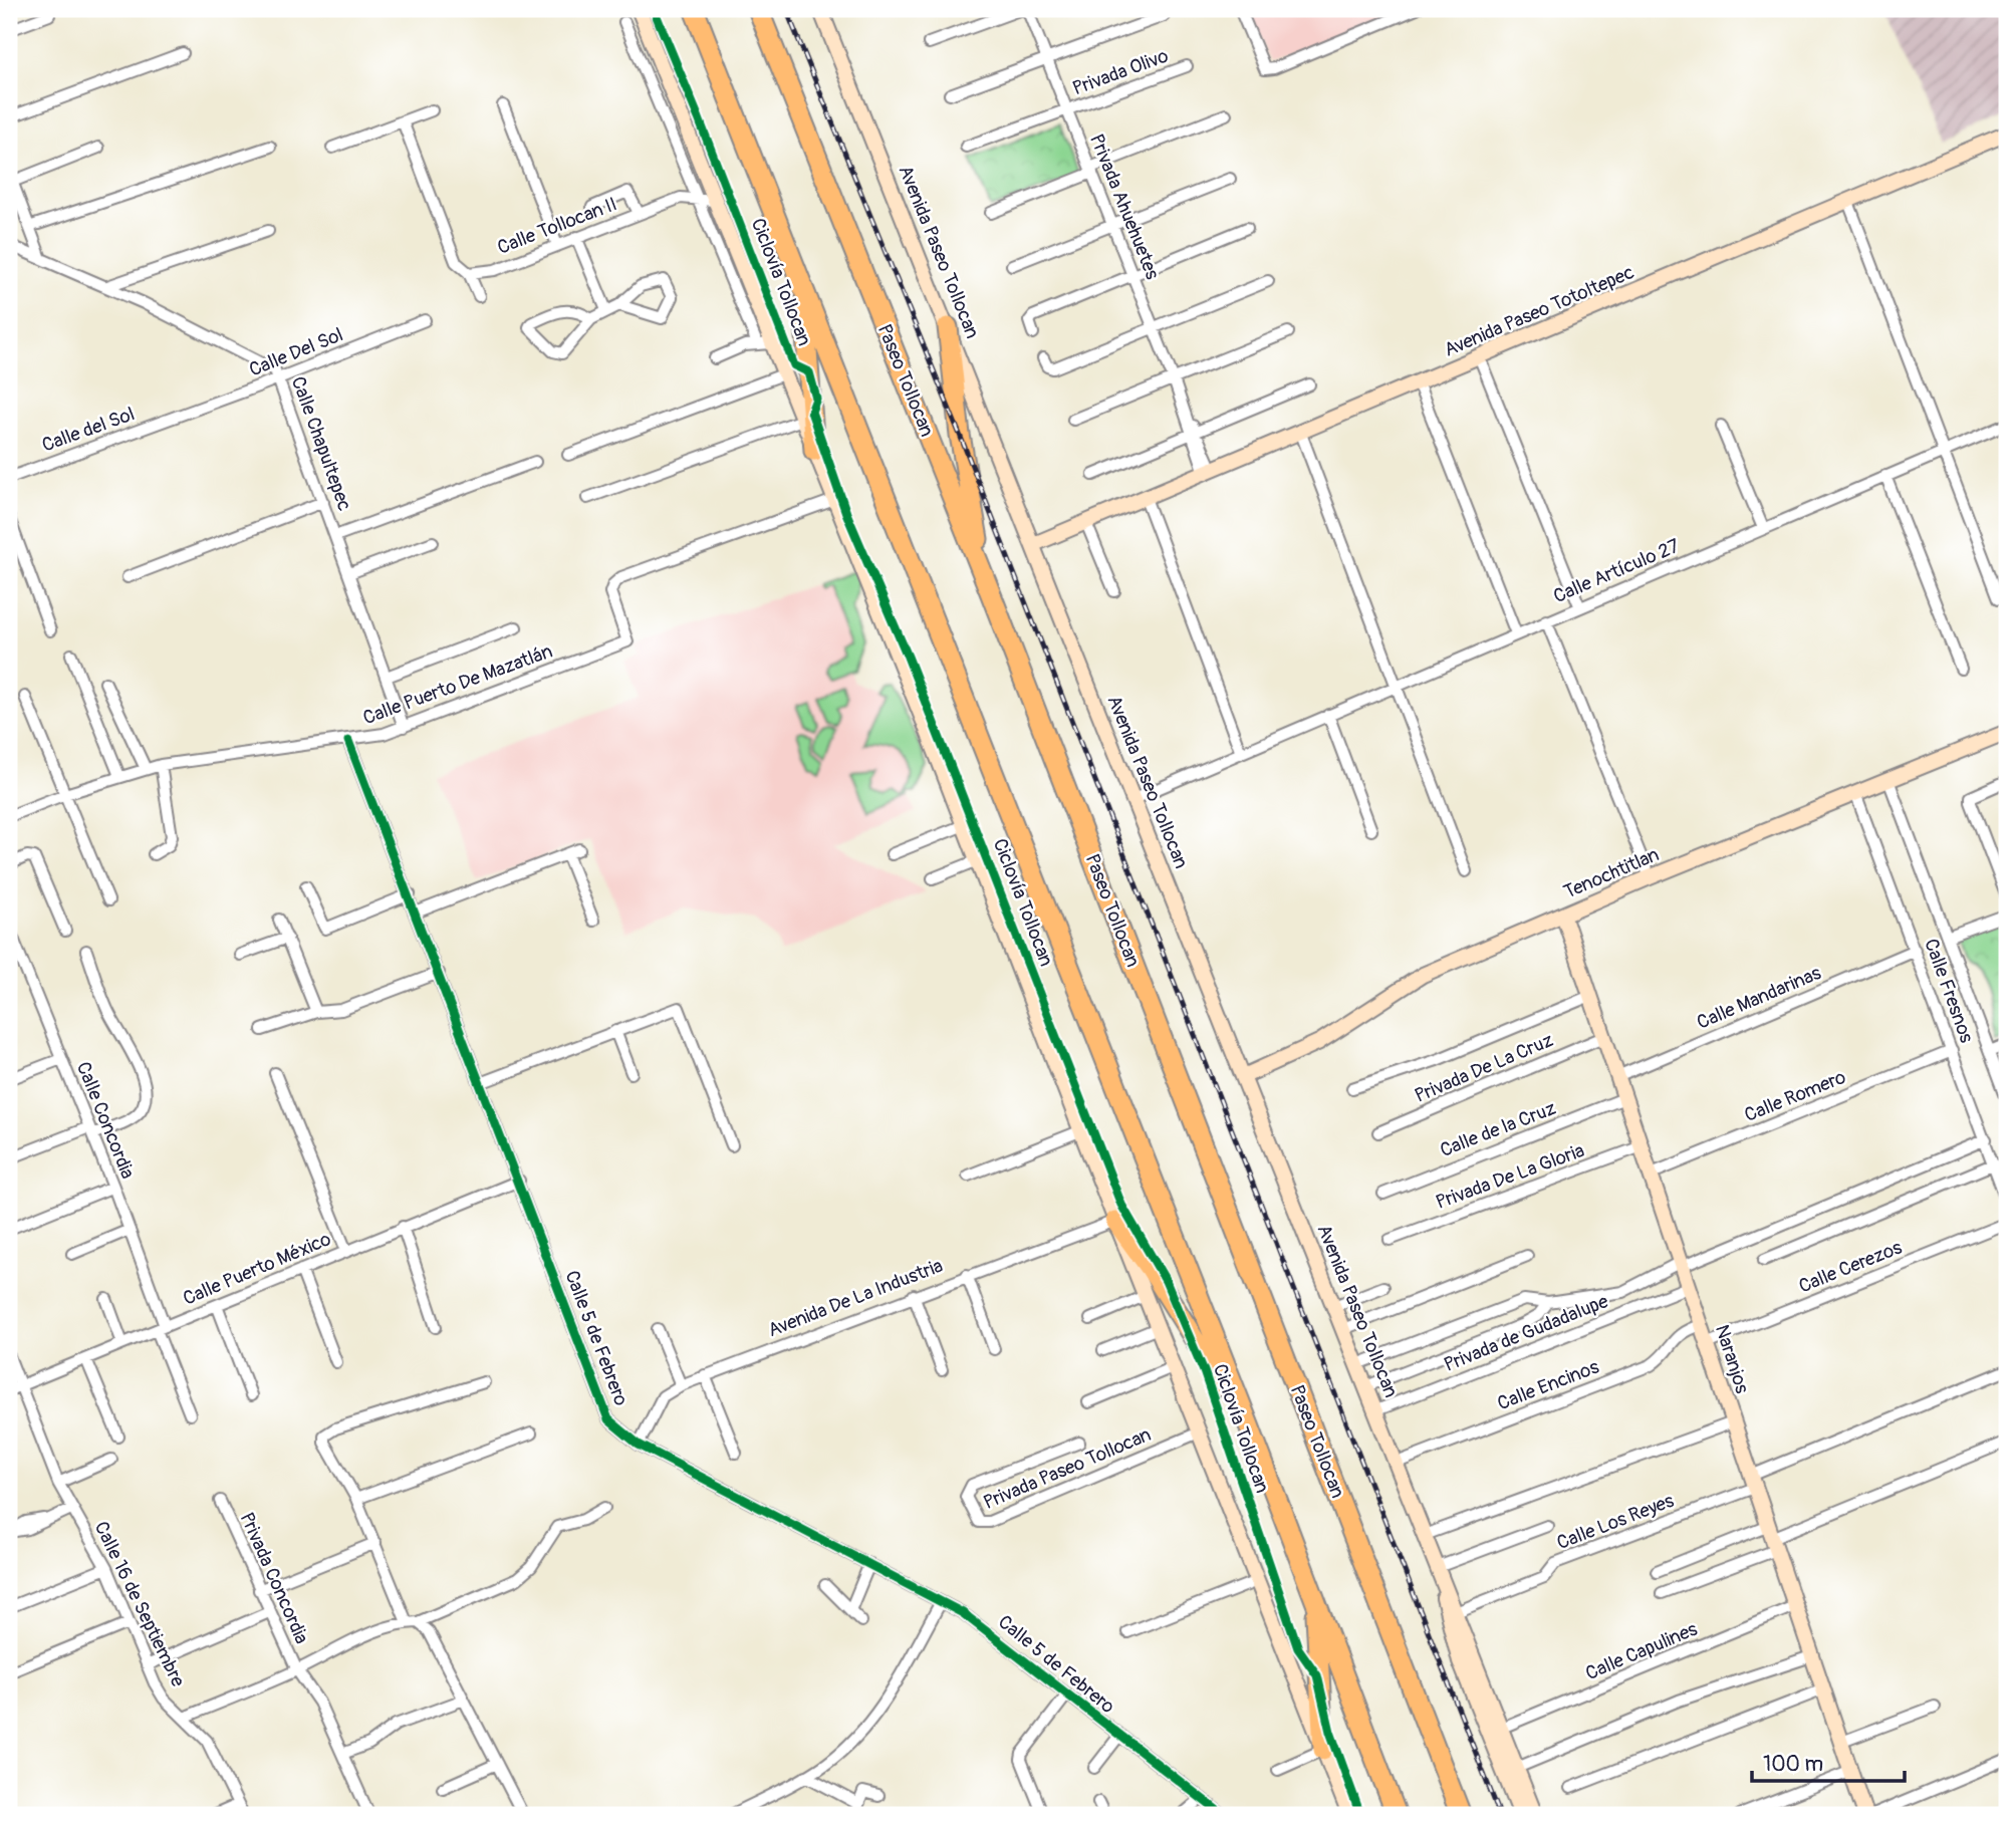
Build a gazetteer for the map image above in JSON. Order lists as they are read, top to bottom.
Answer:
{
  "streets": {
    "highway": ["Paseo Tollocan"],
    "main road": [
      "Avenida Paseo Tollocan",
      "Avenida Paseo Totoltepec",
      "Tenochtitlan",
      "Naranjos"
    ],
    "street": [
      "Privada Olivo",
      "Privada Ahuehuetes",
      "Calle Tollocan II",
      "Calle Del Sol",
      "Calle del Sol",
      "Calle Chapultepec",
      "Calle Artículo 27",
      "Calle Puerto De Mazatlán",
      "Calle Fresnos",
      "Calle Mandarinas",
      "Privada De La Cruz",
      "Calle Romero",
      "Calle Concordia",
      "Calle de la Cruz",
      "Privada De La Gloria",
      "Calle Cerezos",
      "Calle Puerto México",
      "Avenida De La Industria",
      "Privada de Gudadalupe",
      "Calle 5 de Febrero",
      "Calle Encinos",
      "Privada Paseo Tollocan",
      "Calle Los Reyes",
      "Privada Concordia",
      "Calle 16 de Septiembre",
      "Calle Capulines"
    ],
    "cycle path": ["Ciclovía Tollocan"]
  },
  "crossings": [
    ["Privada Olivo", "Privada Ahuehuetes"],
    ["Privada Ahuehuetes", "Avenida Paseo Totoltepec"],
    ["Avenida Paseo Tollocan", "Avenida Paseo Totoltepec"],
    ["Avenida Paseo Tollocan", "Calle Artículo 27"],
    ["Avenida Paseo Tollocan", "Tenochtitlan"],
    ["Avenida Paseo Tollocan", "Privada de Gudadalupe"],
    ["Avenida Paseo Tollocan", "Calle Encinos"],
    ["Avenida Paseo Tollocan", "Calle Los Reyes"],
    ["Avenida Paseo Tollocan", "Calle Capulines"],
    ["Calle Del Sol", "Calle del Sol"],
    ["Calle Del Sol", "Calle Chapultepec"],
    ["Calle Chapultepec", "Calle Puerto De Mazatlán"],
    ["Calle Puerto De Mazatlán", "Calle 5 de Febrero"],
    ["Tenochtitlan", "Calle Fresnos"],
    ["Tenochtitlan", "Naranjos"],
    ["Calle Fresnos", "Calle Mandarinas"],
    ["Calle Fresnos", "Calle Romero"],
    ["Calle Mandarinas", "Naranjos"],
    ["Privada De La Cruz", "Naranjos"],
    ["Calle Romero", "Naranjos"],
    ["Calle Concordia", "Calle Puerto México"],
    ["Calle de la Cruz", "Naranjos"],
    ["Privada De La Gloria", "Naranjos"],
    ["Calle Cerezos", "Naranjos"],
    ["Calle Puerto México", "Calle 5 de Febrero"],
    ["Calle Puerto México", "Calle 16 de Septiembre"],
    ["Avenida De La Industria", "Calle 5 de Febrero"],
    ["Privada de Gudadalupe", "Naranjos"],
    ["Naranjos", "Calle Encinos"],
    ["Naranjos", "Calle Los Reyes"],
    ["Naranjos", "Calle Capulines"]
  ],
  "scale_bar": "100 m"
}
